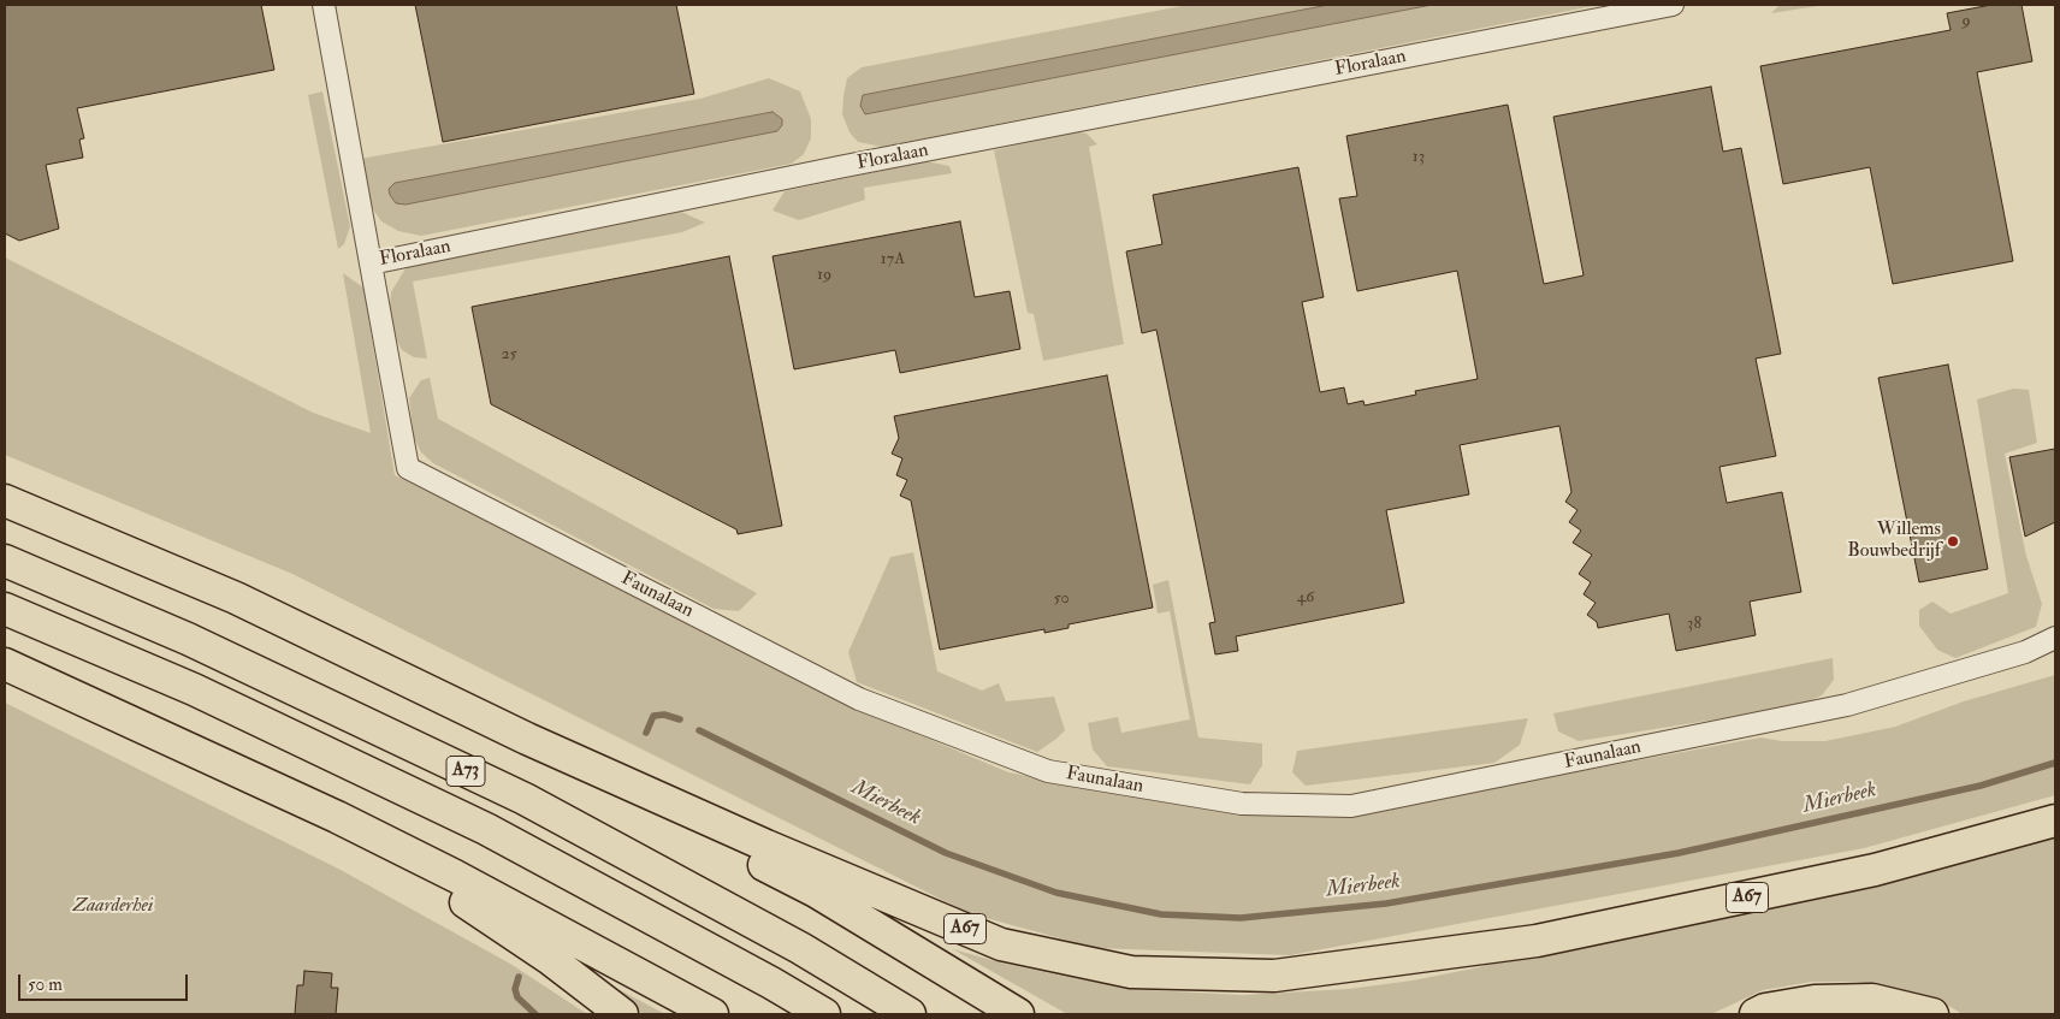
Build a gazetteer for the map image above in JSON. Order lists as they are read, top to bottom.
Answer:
{
  "streets": {
    "highway": ["A73", "A67"],
    "street": ["Floralaan", "Faunalaan"]
  },
  "crossings": [
    ["Floralaan", "Faunalaan"]
  ],
  "water": ["Mierbeek"],
  "parks": ["Zaarderhei"],
  "places": ["Willems Bouwbedrijf"],
  "house_numbers": [
    "9",
    "13",
    "17A",
    "19",
    "25",
    "46",
    "50",
    "38"
  ],
  "scale_bar": "50 m"
}
